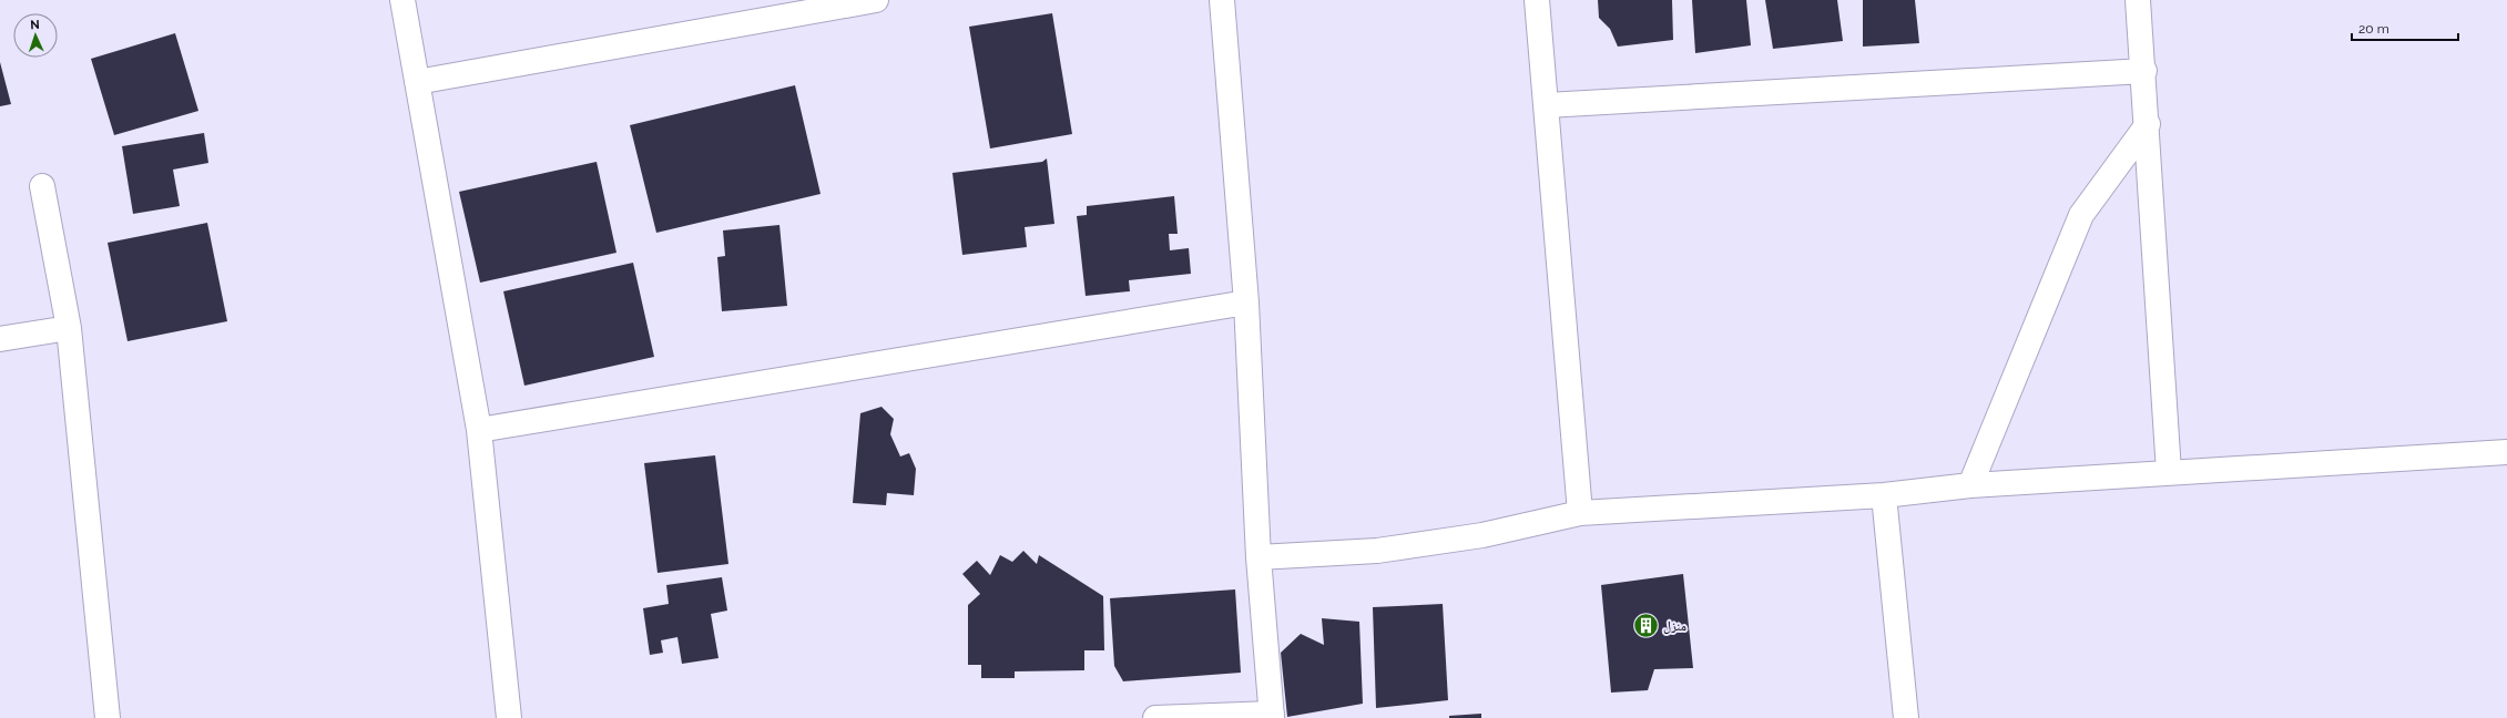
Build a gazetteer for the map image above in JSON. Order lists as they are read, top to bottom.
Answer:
{
  "places": {
    "building": ["منزل"]
  },
  "scale_bar": "20 m",
  "north": "top"
}
